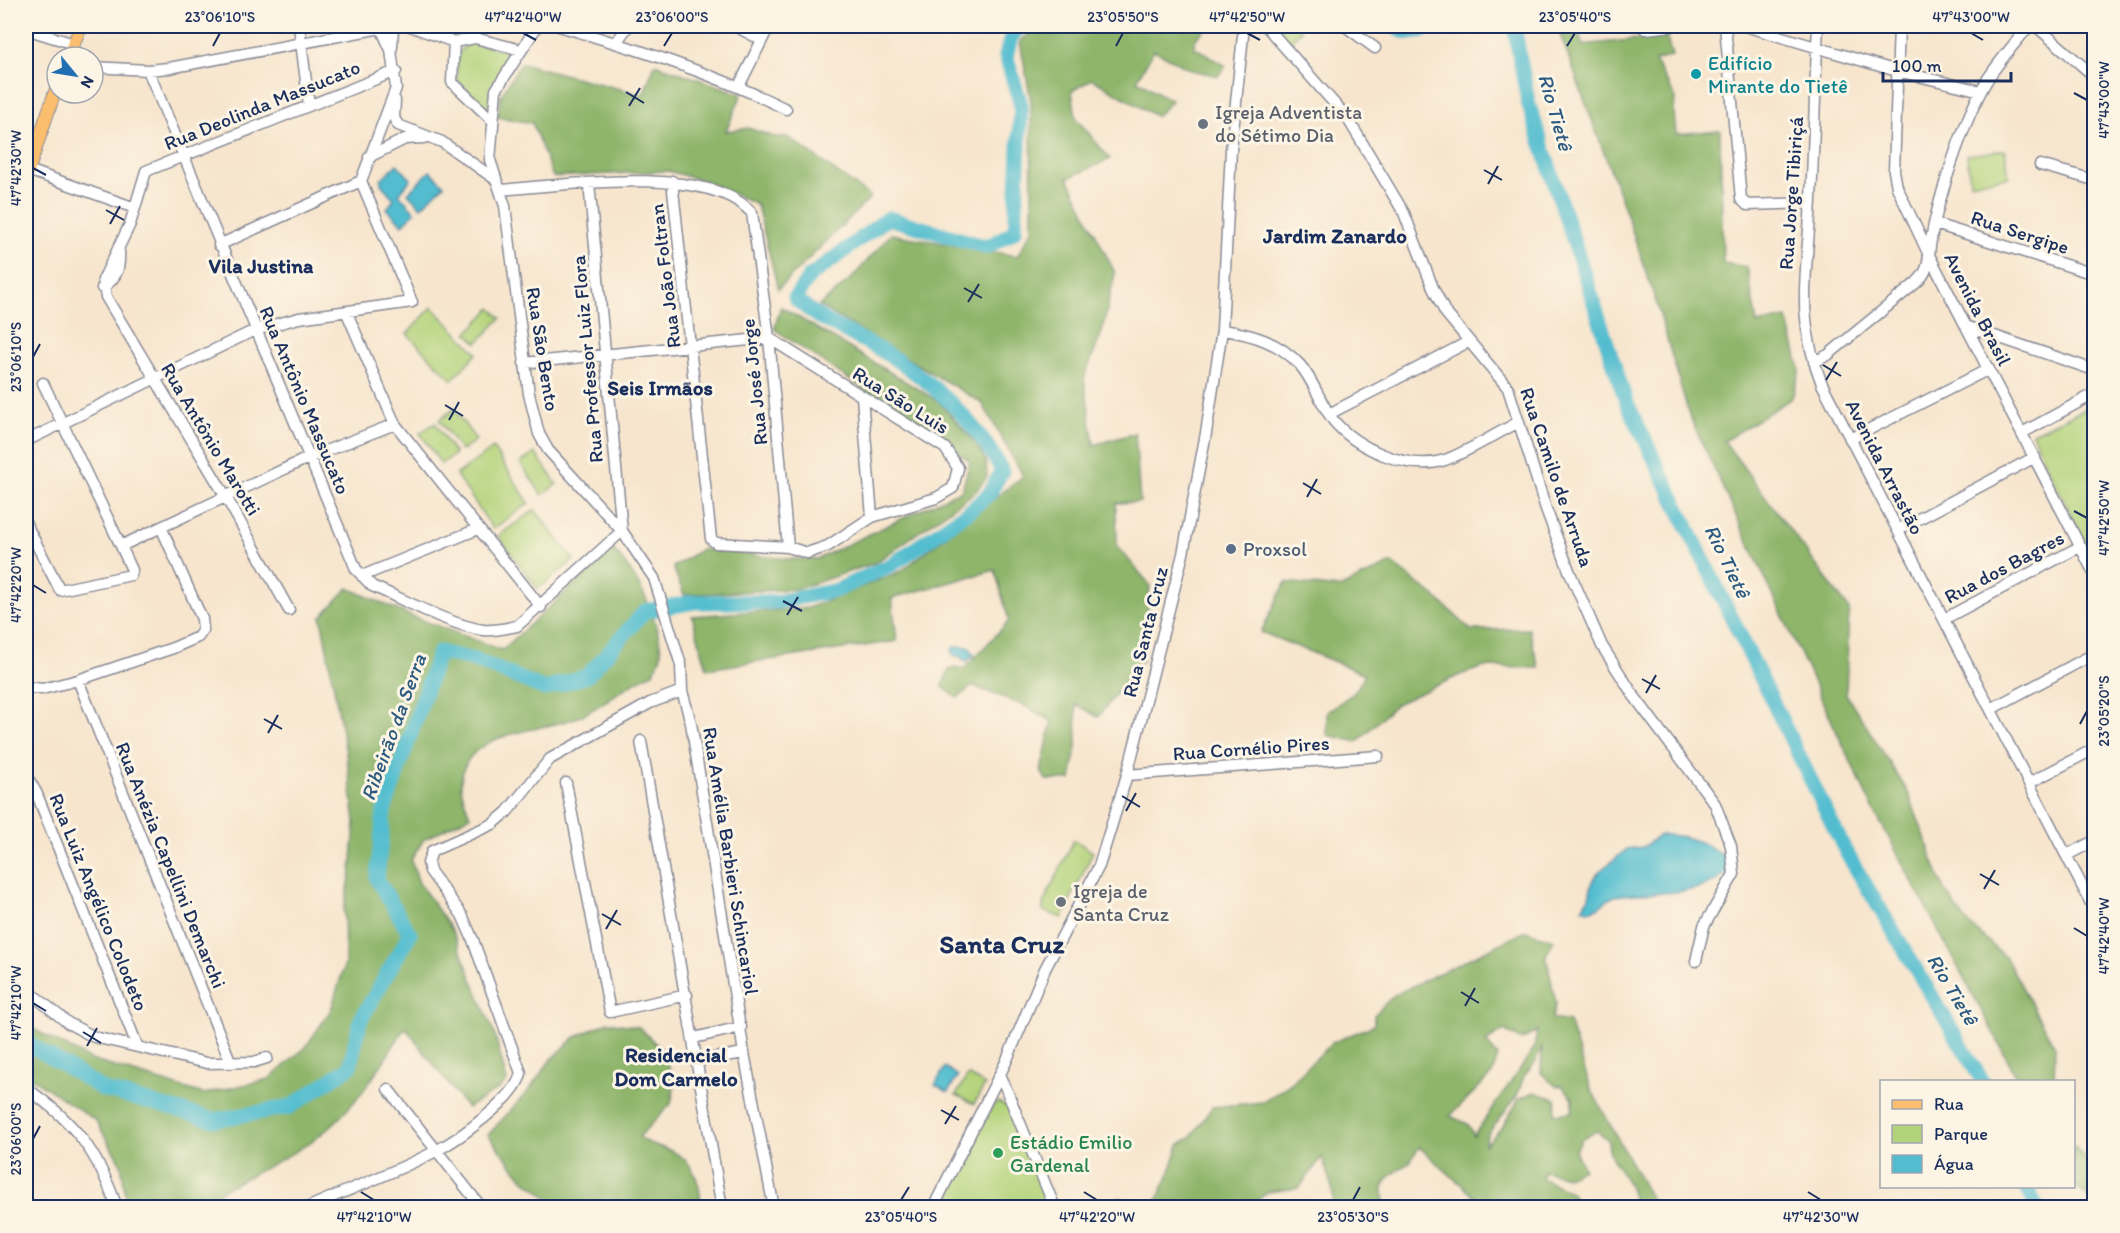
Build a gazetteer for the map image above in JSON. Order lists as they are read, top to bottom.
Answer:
{
  "streets": {
    "street": [
      "Rua Deolinda Massucato",
      "Rua Jorge Tibiriçá",
      "Rua Sergipe",
      "Rua João Foltran",
      "Avenida Brasil",
      "Rua São Bento",
      "Rua Professor Luiz Flora",
      "Rua José Jorge",
      "Rua Antônio Massucato",
      "Rua São Luis",
      "Rua Antônio Marotti",
      "Avenida Arrastão",
      "Rua Camilo de Arruda",
      "Rua dos Bagres",
      "Rua Santa Cruz",
      "Rua Cornélio Pires",
      "Rua Amélia Barbieri Schincariol",
      "Rua Anézia Capellini Demarchi",
      "Rua Luiz Angélico Colodeto"
    ]
  },
  "crossings": [
    ["Rua Deolinda Massucato", "Rua Antônio Massucato"],
    ["Rua Deolinda Massucato", "Rua Antônio Marotti"],
    ["Rua Jorge Tibiriçá", "Avenida Arrastão"],
    ["Rua Sergipe", "Avenida Brasil"],
    ["Rua João Foltran", "Rua José Jorge"],
    ["Rua João Foltran", "Rua São Luis"],
    ["Avenida Brasil", "Rua dos Bagres"],
    ["Rua São Bento", "Rua Professor Luiz Flora"],
    ["Rua São Bento", "Rua Amélia Barbieri Schincariol"],
    ["Rua Professor Luiz Flora", "Rua Amélia Barbieri Schincariol"],
    ["Rua José Jorge", "Rua São Luis"],
    ["Avenida Arrastão", "Rua dos Bagres"],
    ["Rua Santa Cruz", "Rua Cornélio Pires"]
  ],
  "districts": [
    "Jardim Zanardo",
    "Vila Justina",
    "Seis Irmãos",
    "Santa Cruz",
    "Residencial Dom Carmelo"
  ],
  "water": ["Rio Tietê", "Ribeirão da Serra"],
  "places": [
    "Edifício Mirante do Tietê",
    "Igreja Adventista do Sétimo Dia",
    "Proxsol",
    "Igreja de Santa Cruz",
    "Estádio Emilio Gardenal"
  ],
  "legend": ["Rua", "Parque", "Água"],
  "scale_bar": "100 m",
  "north": "bottom right",
  "coordinates": [
    "23°06'10\"S",
    "47°42'40\"W",
    "23°06'00\"S",
    "23°05'50\"S",
    "47°42'50\"W",
    "23°05'40\"S",
    "47°43'00\"W",
    "47°42'30\"W",
    "47°42'20\"W",
    "23°05'20\"S",
    "47°42'10\"W",
    "23°05'30\"S"
  ]
}
